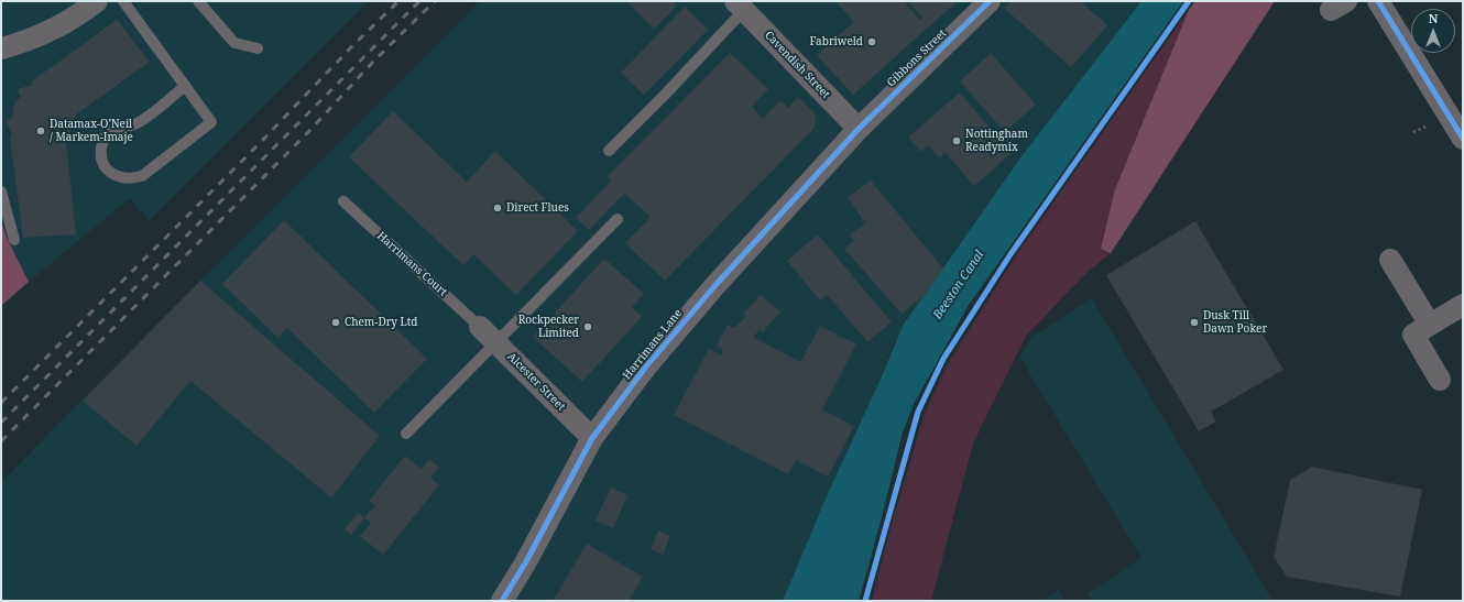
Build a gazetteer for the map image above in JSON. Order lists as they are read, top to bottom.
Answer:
{
  "streets": {
    "street": [
      "Gibbons Street",
      "Cavendish Street",
      "Harrimans Lane",
      "Alcester Street"
    ],
    "lane": ["Harrimans Court"]
  },
  "crossings": [
    ["Gibbons Street", "Cavendish Street"],
    ["Gibbons Street", "Harrimans Lane"],
    ["Cavendish Street", "Harrimans Lane"],
    ["Harrimans Court", "Alcester Street"],
    ["Harrimans Lane", "Alcester Street"]
  ],
  "water": ["Beeston Canal"],
  "places": [
    "Fabriweld",
    "Datamax-O’Neil / Markem-Imaje",
    "Nottingham Readymix",
    "Direct Flues",
    "Chem-Dry Ltd",
    "Dusk Till Dawn Poker",
    "Rockpecker Limited"
  ],
  "north": "top"
}
